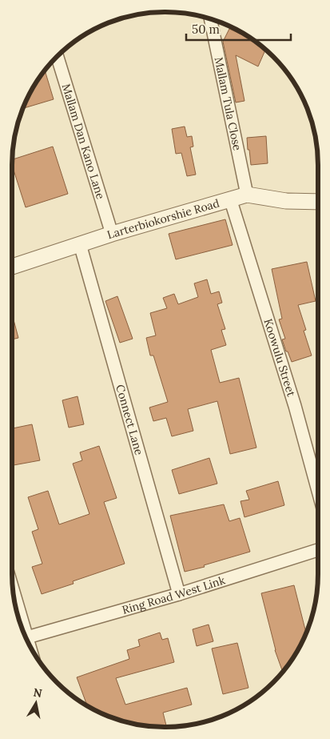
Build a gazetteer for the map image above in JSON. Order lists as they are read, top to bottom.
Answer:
{
  "streets": {
    "street": [
      "Mallam Tula Close",
      "Mallam Dan Kano Lane",
      "Larterbiokorshie Road",
      "Koowulu Street",
      "Connect Lane",
      "Ring Road West Link"
    ]
  },
  "crossings": [
    ["Mallam Tula Close", "Larterbiokorshie Road"],
    ["Mallam Dan Kano Lane", "Larterbiokorshie Road"],
    ["Larterbiokorshie Road", "Koowulu Street"],
    ["Larterbiokorshie Road", "Connect Lane"],
    ["Connect Lane", "Ring Road West Link"]
  ],
  "scale_bar": "50 m",
  "north": "top"
}
